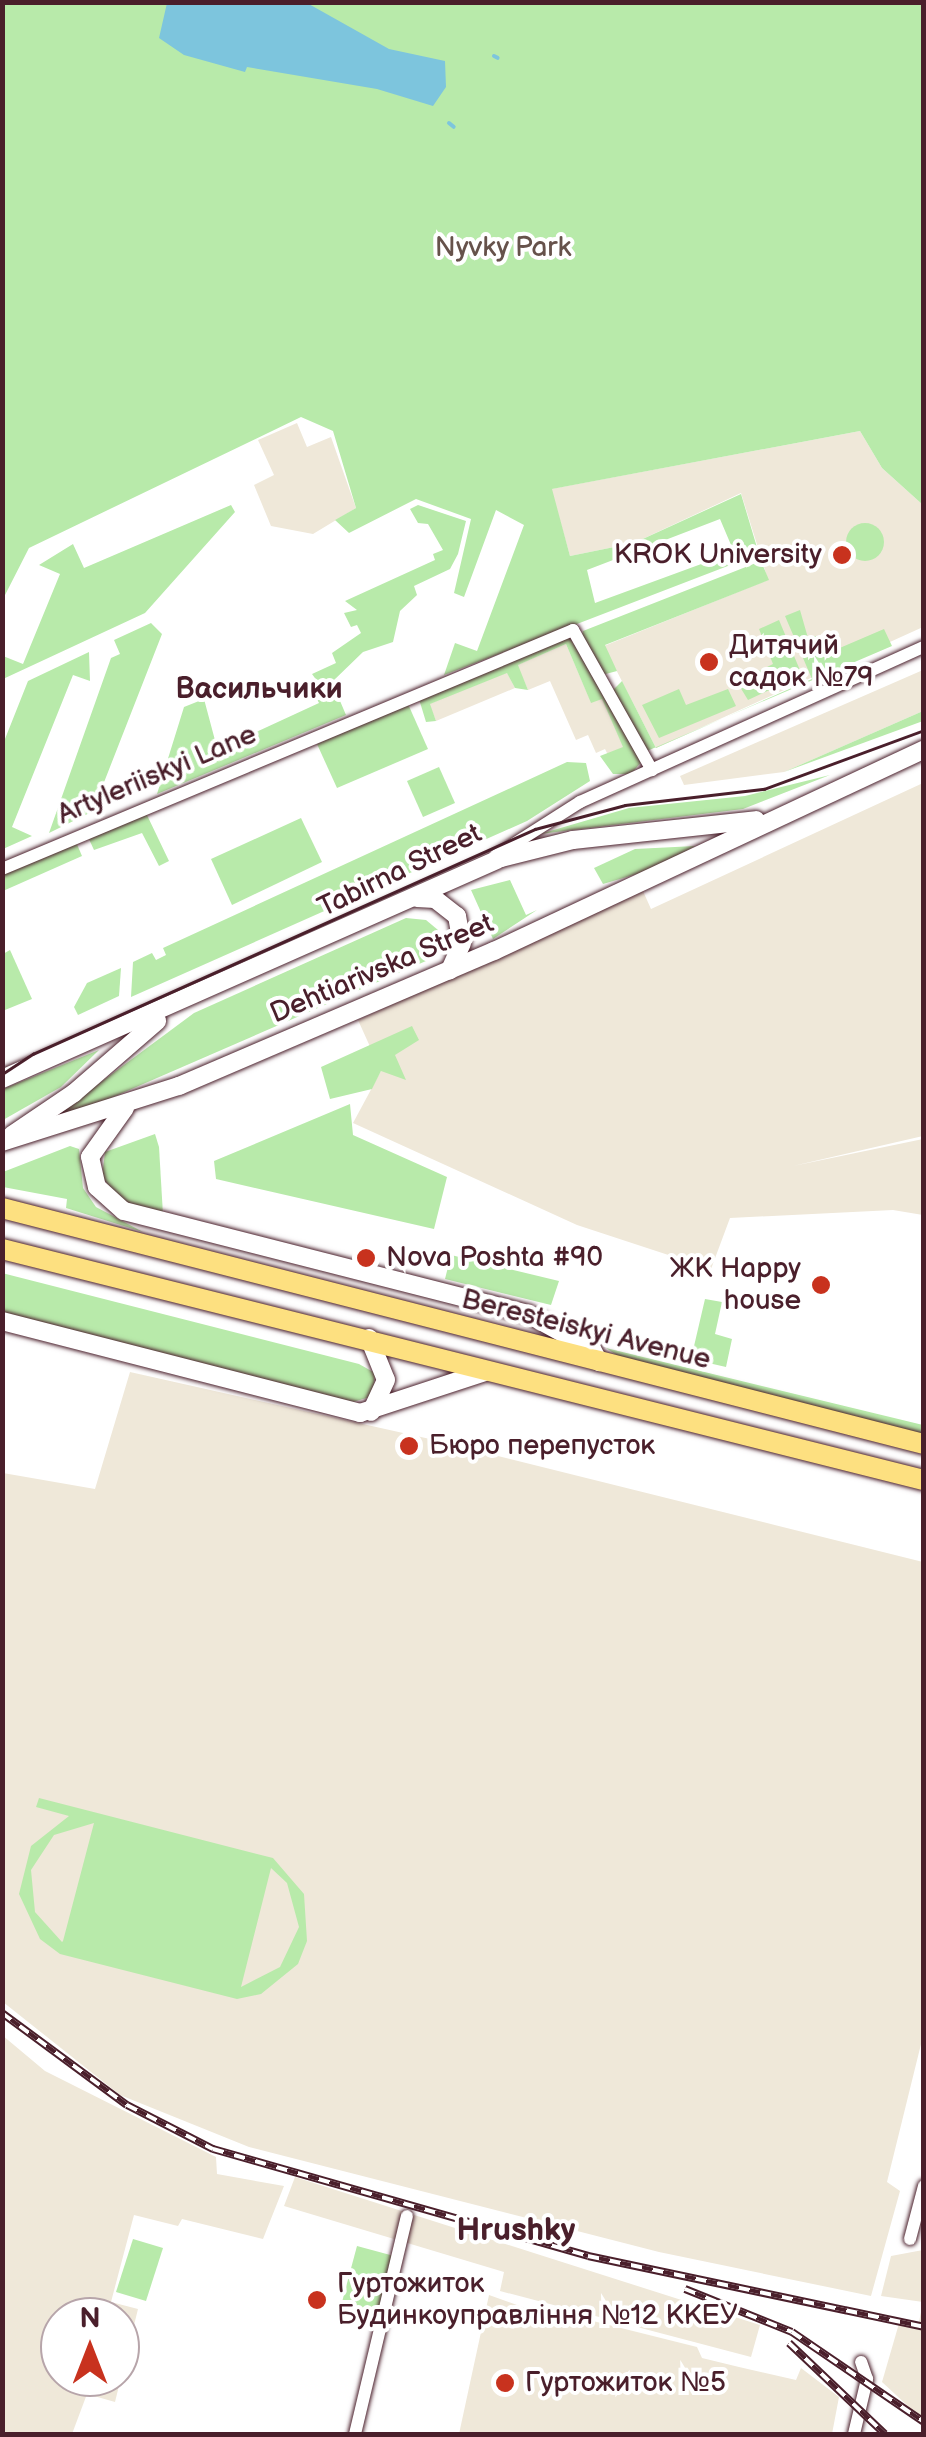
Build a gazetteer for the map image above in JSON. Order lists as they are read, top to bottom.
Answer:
{
  "streets": {
    "main road": ["Tabirna Street", "Dehtiarivska Street", "Beresteiskyi Avenue"],
    "street": ["Artyleriiskyi Lane"]
  },
  "crossings": [
    ["Artyleriiskyi Lane", "Tabirna Street"],
    ["Tabirna Street", "Dehtiarivska Street"]
  ],
  "districts": ["Васильчики", "Hrushky"],
  "parks": ["Nyvky Park"],
  "places": [
    "KROK University",
    "Дитячий садок №79",
    "Nova Poshta #90",
    "ЖК Happy house",
    "Бюро перепусток",
    "Гуртожиток Будинкоуправління №12 ККЕУ",
    "Гуртожиток №5"
  ],
  "north": "top"
}
